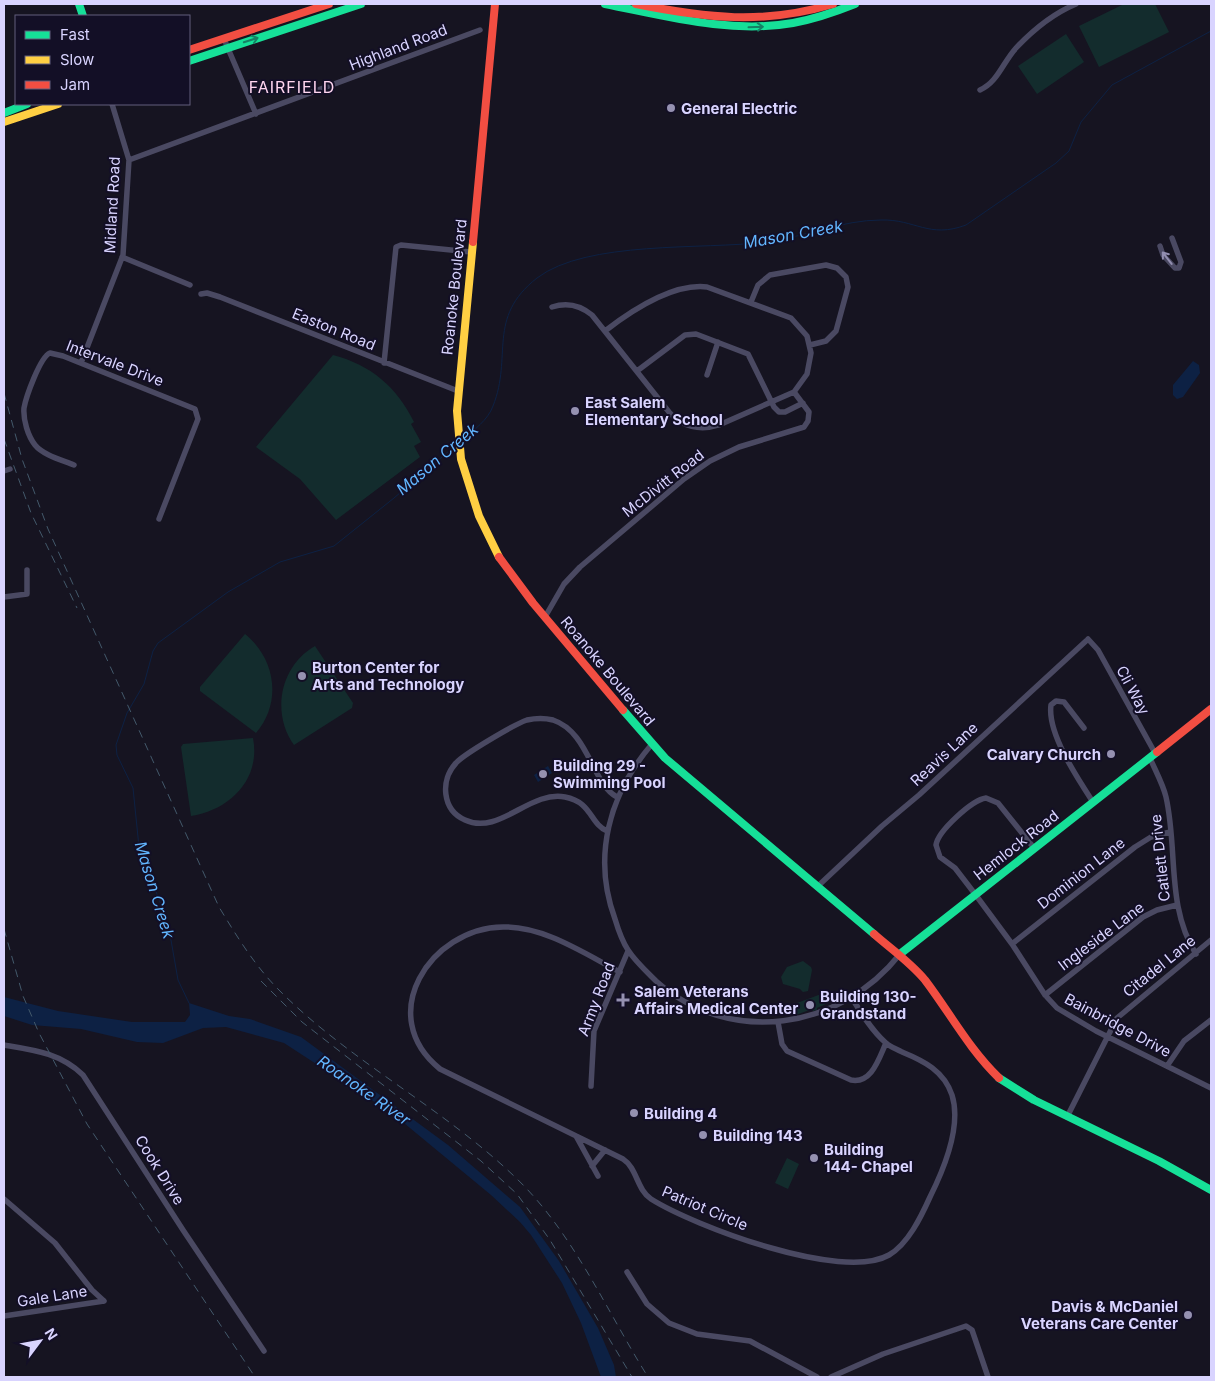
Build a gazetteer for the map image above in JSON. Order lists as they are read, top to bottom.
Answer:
{
  "streets": {
    "main road": ["Roanoke Boulevard", "Hemlock Road"],
    "street": [
      "Highland Road",
      "Midland Road",
      "Easton Road",
      "Intervale Drive",
      "McDivitt Road",
      "Cli Way",
      "Reavis Lane",
      "Catlett Drive",
      "Dominion Lane",
      "Ingleside Lane",
      "Citadel Lane",
      "Army Road",
      "Bainbridge Drive",
      "Cook Drive",
      "Patriot Circle",
      "Gale Lane"
    ]
  },
  "crossings": [
    ["Highland Road", "Midland Road"],
    ["Midland Road", "Intervale Drive"],
    ["Roanoke Boulevard", "Easton Road"],
    ["Roanoke Boulevard", "McDivitt Road"],
    ["Roanoke Boulevard", "Reavis Lane"],
    ["Roanoke Boulevard", "Hemlock Road"],
    ["Roanoke Boulevard", "Citadel Lane"],
    ["Cli Way", "Reavis Lane"],
    ["Cli Way", "Hemlock Road"],
    ["Cli Way", "Catlett Drive"],
    ["Hemlock Road", "Catlett Drive"],
    ["Hemlock Road", "Bainbridge Drive"],
    ["Catlett Drive", "Dominion Lane"],
    ["Catlett Drive", "Ingleside Lane"],
    ["Catlett Drive", "Citadel Lane"],
    ["Dominion Lane", "Bainbridge Drive"],
    ["Ingleside Lane", "Bainbridge Drive"],
    ["Citadel Lane", "Bainbridge Drive"],
    ["Army Road", "Patriot Circle"]
  ],
  "districts": ["FAIRFIELD"],
  "water": ["Mason Creek", "Roanoke River"],
  "places": {
    "other": [
      "General Electric",
      "East Salem Elementary School",
      "Burton Center for Arts and Technology",
      "Calvary Church",
      "Building 29 - Swimming Pool",
      "Building 130- Grandstand",
      "Building 4",
      "Building 143",
      "Building 144- Chapel",
      "Davis & McDaniel Veterans Care Center"
    ],
    "health": ["Salem Veterans Affairs Medical Center"]
  },
  "legend": ["Fast", "Slow", "Jam"],
  "north": "top right"
}
